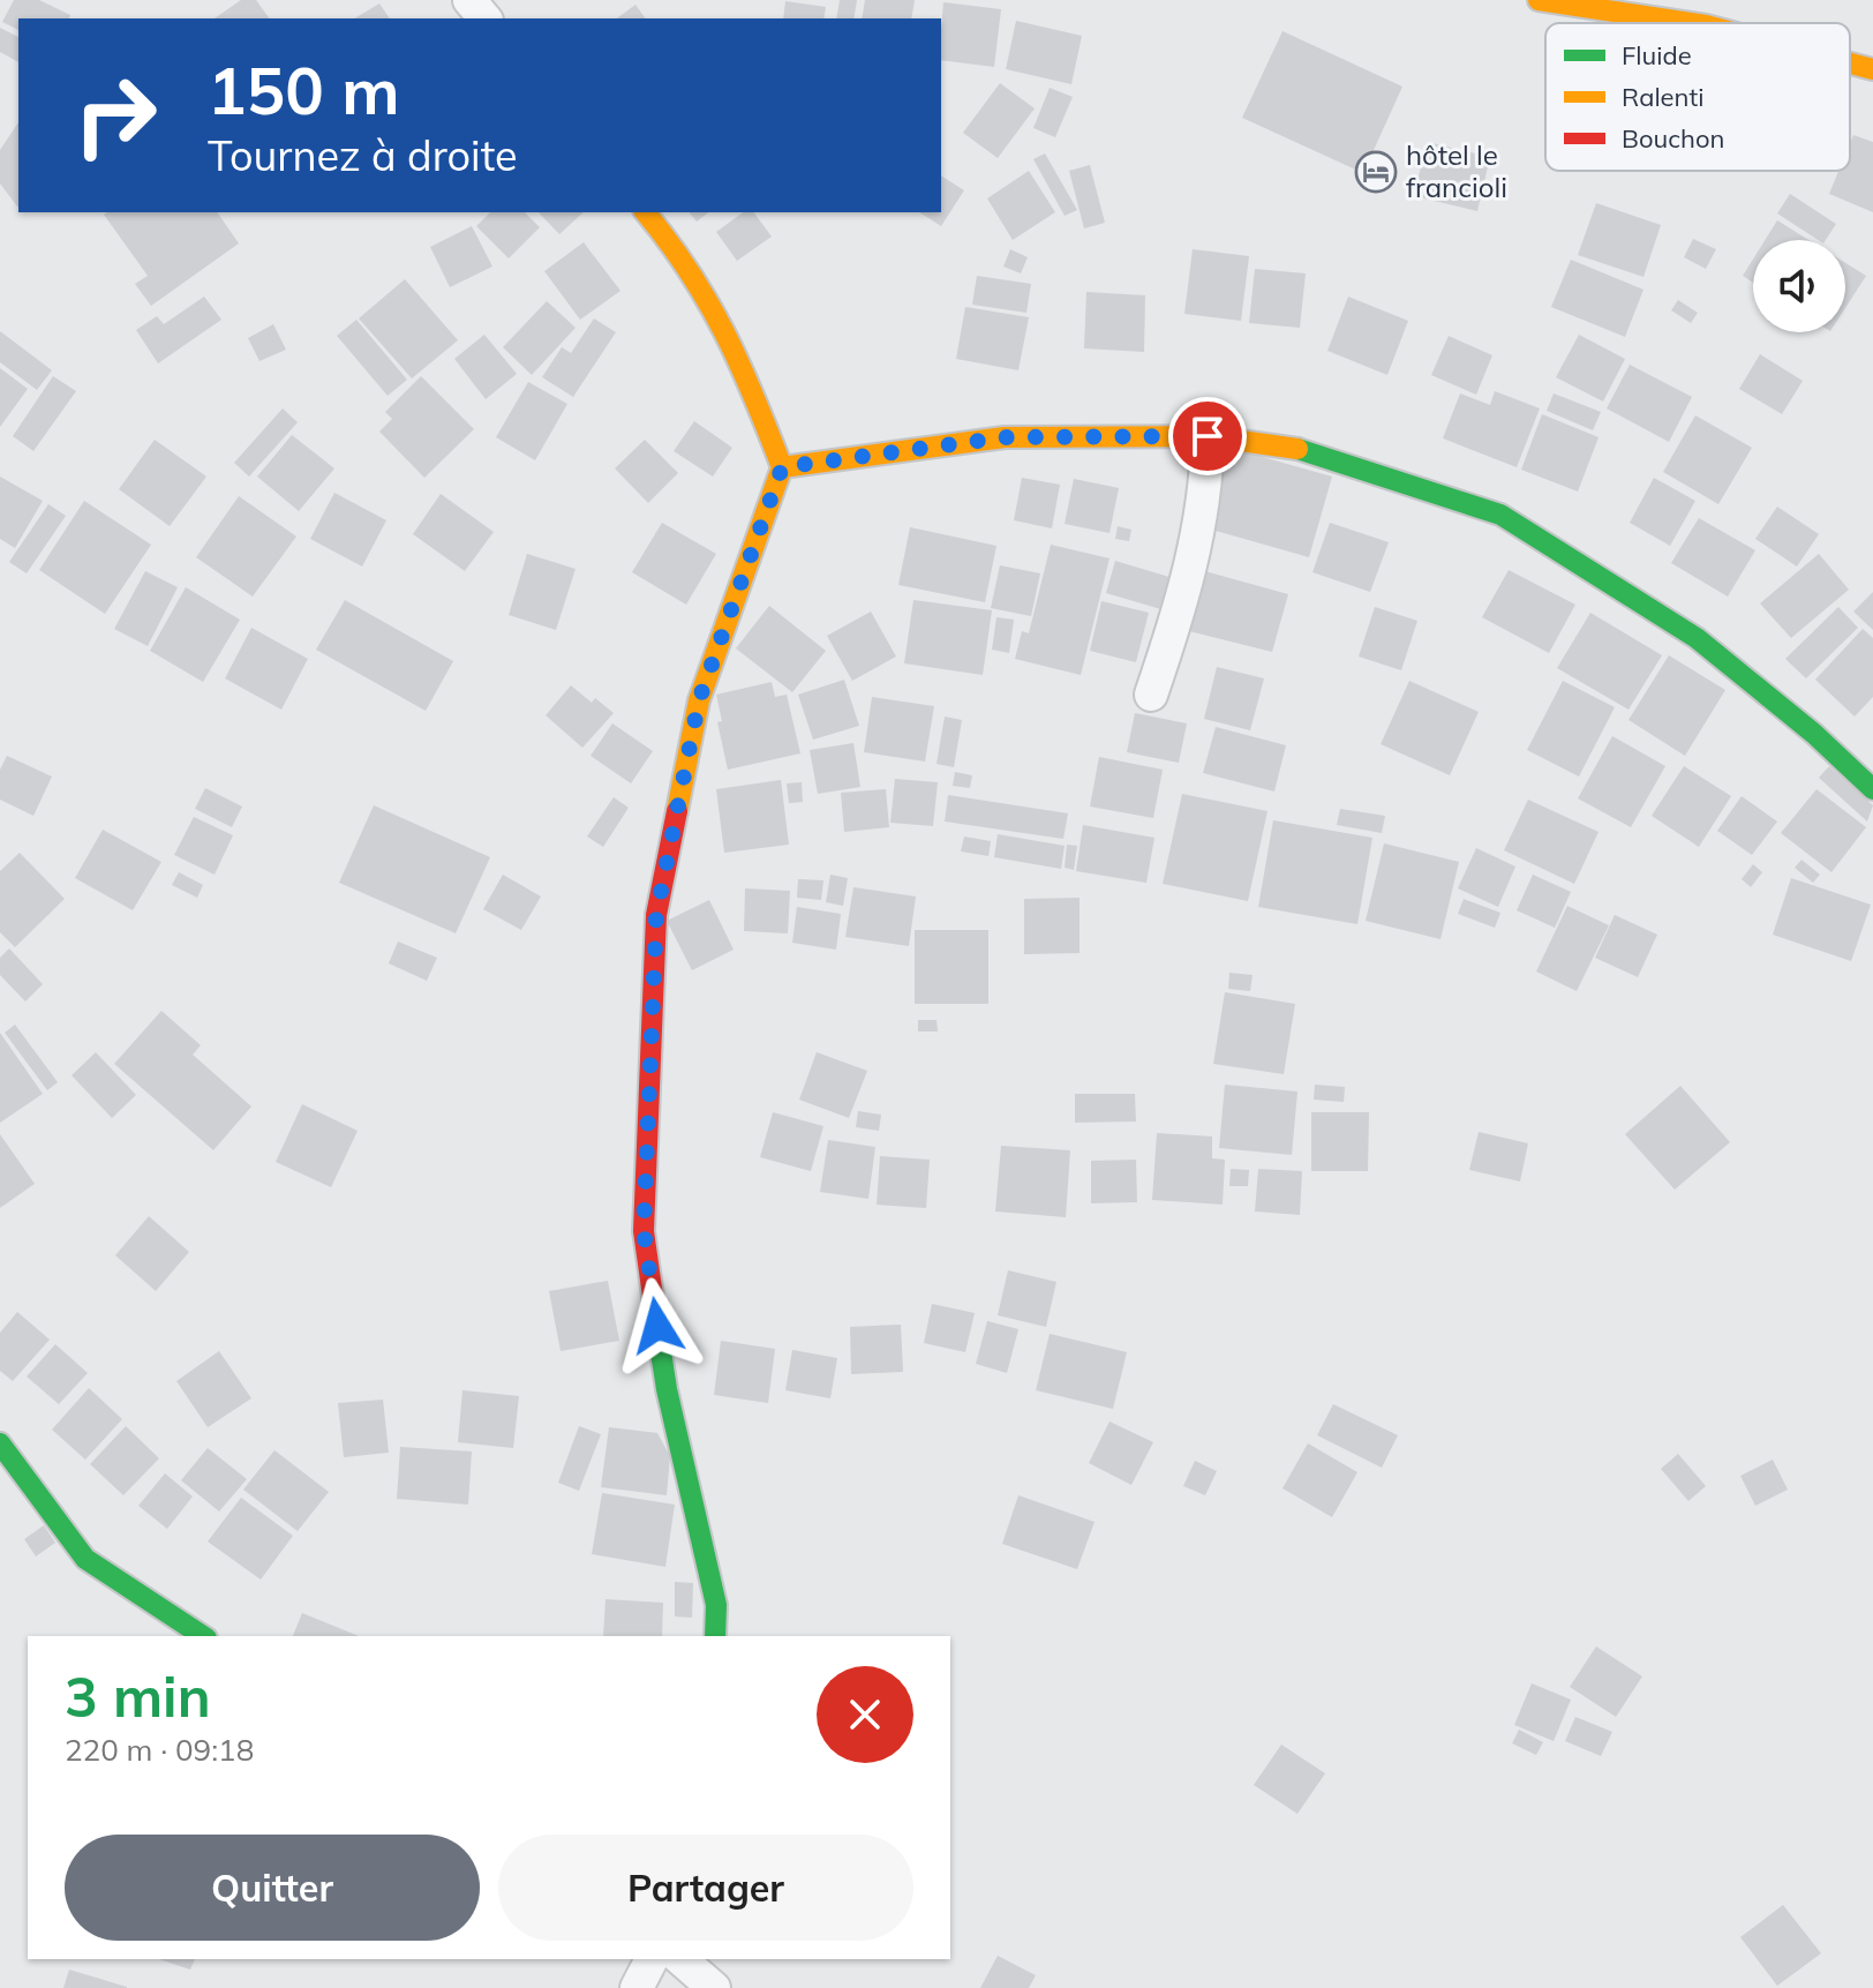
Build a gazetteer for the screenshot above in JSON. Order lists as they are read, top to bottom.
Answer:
{
  "places": {
    "hotel": ["hôtel le francioli"]
  },
  "legend": ["Fluide", "Ralenti", "Bouchon"],
  "page": {
    "turn": ["150 m", "Tournez à droite"],
    "heading": ["3 min", "220 m · 09:18"],
    "buttons": ["Quitter", "Partager"]
  }
}
